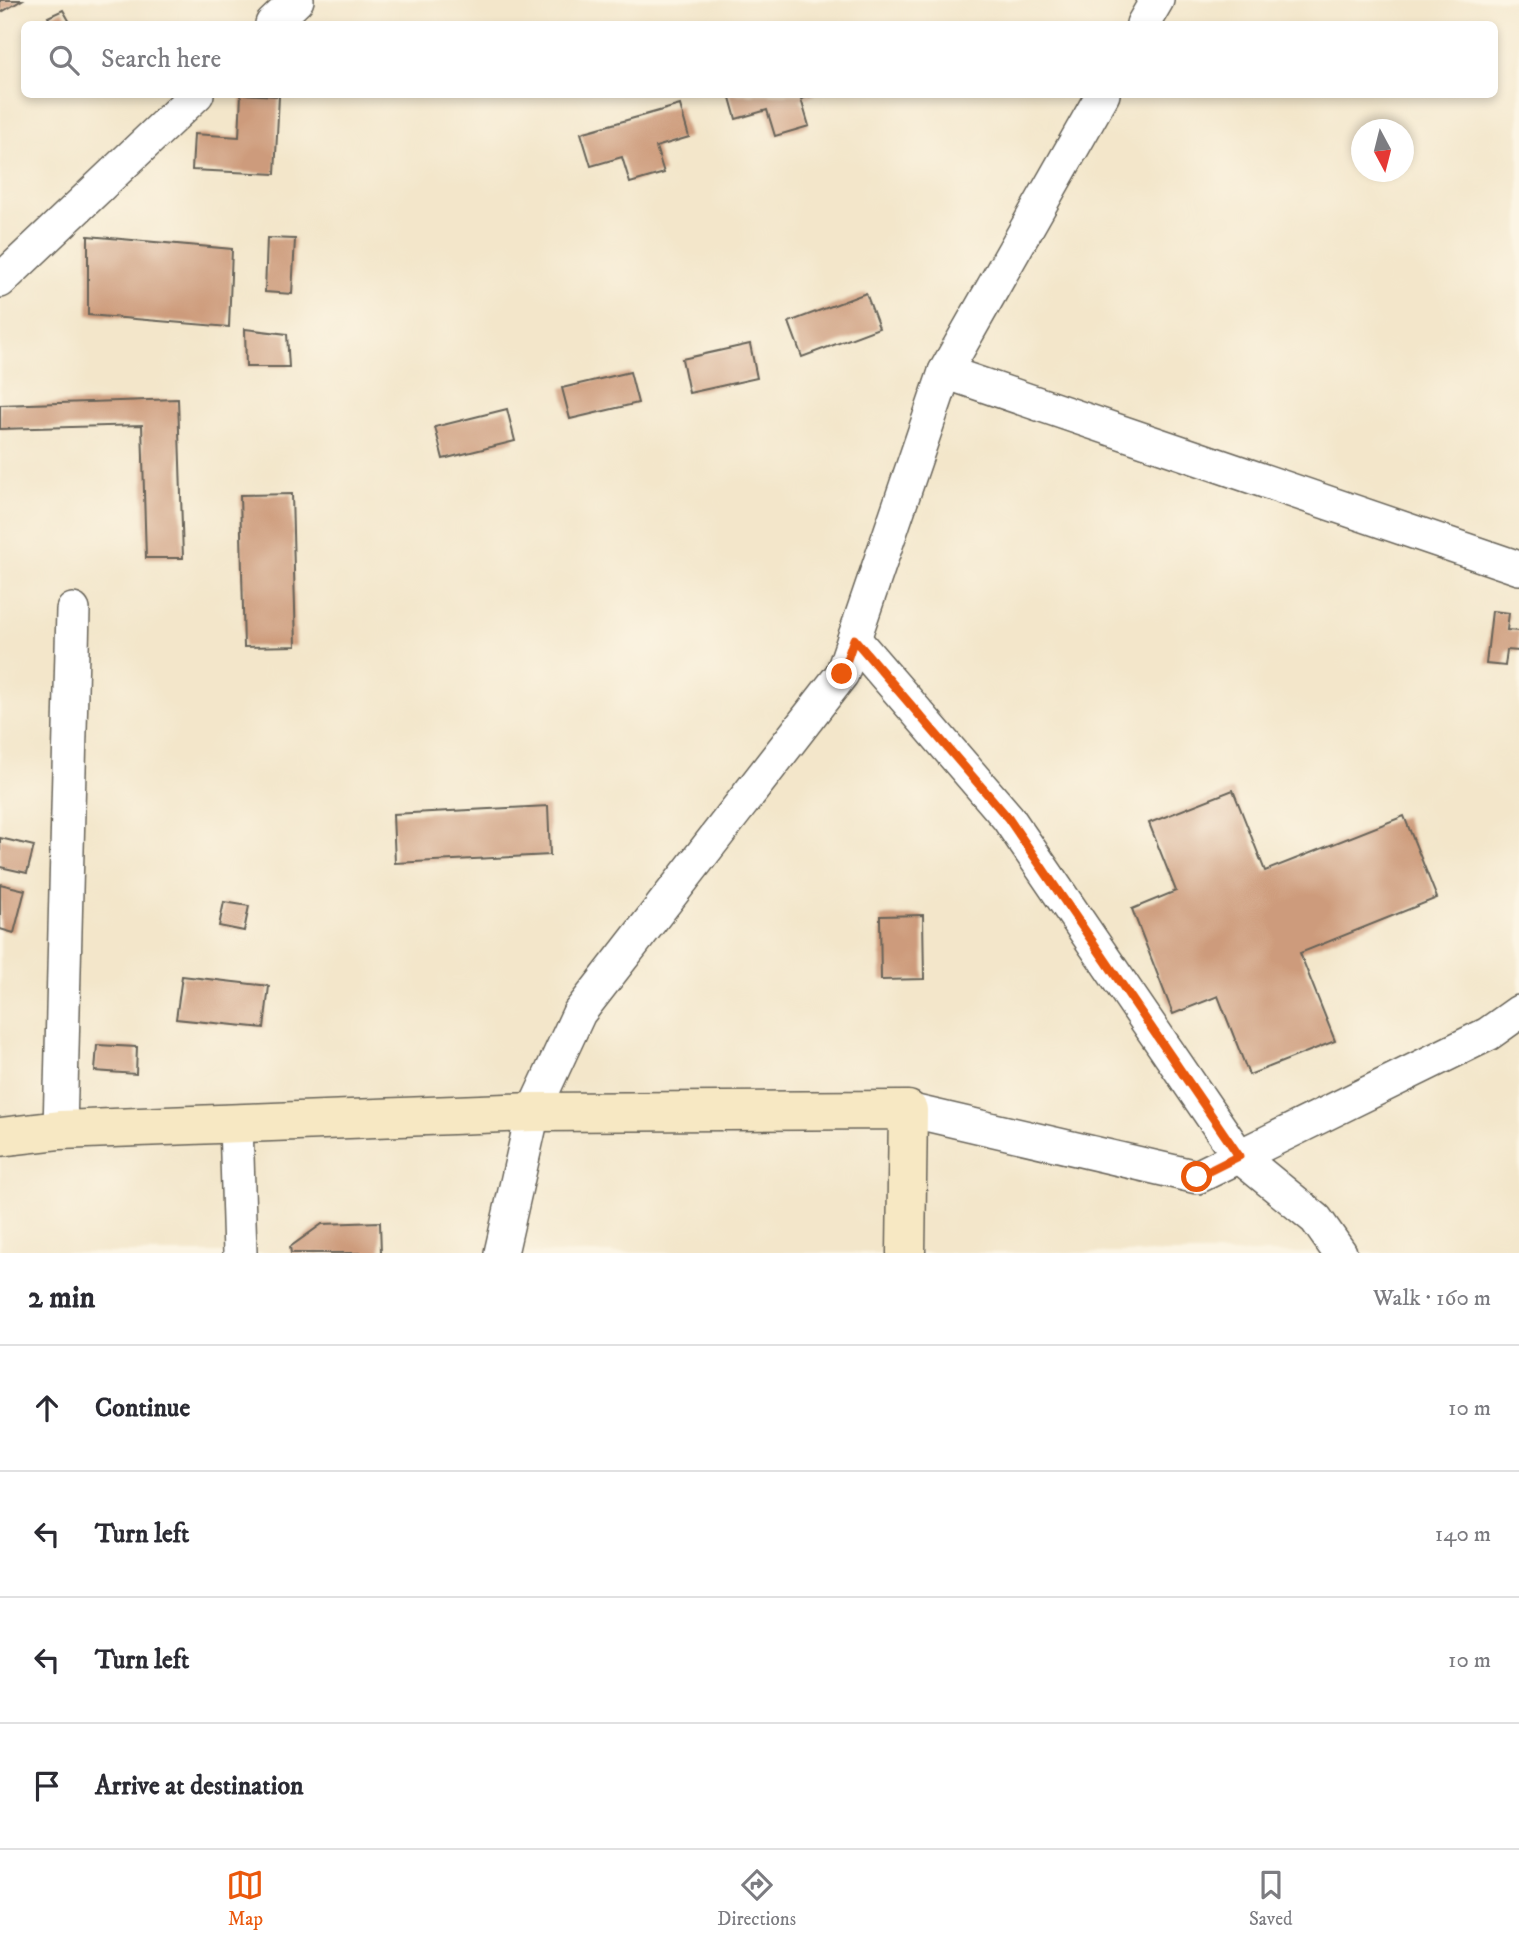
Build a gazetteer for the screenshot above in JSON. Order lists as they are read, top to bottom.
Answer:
{
  "north": "bottom",
  "page": {
    "search": "Search here",
    "heading": ["2 min", "Walk · 160 m"],
    "list": [
      ["Continue", "10 m"],
      ["Turn left", "140 m"],
      ["Turn left", "10 m"],
      "Arrive at destination"
    ],
    "nav": ["Map", "Directions", "Saved"]
  }
}
